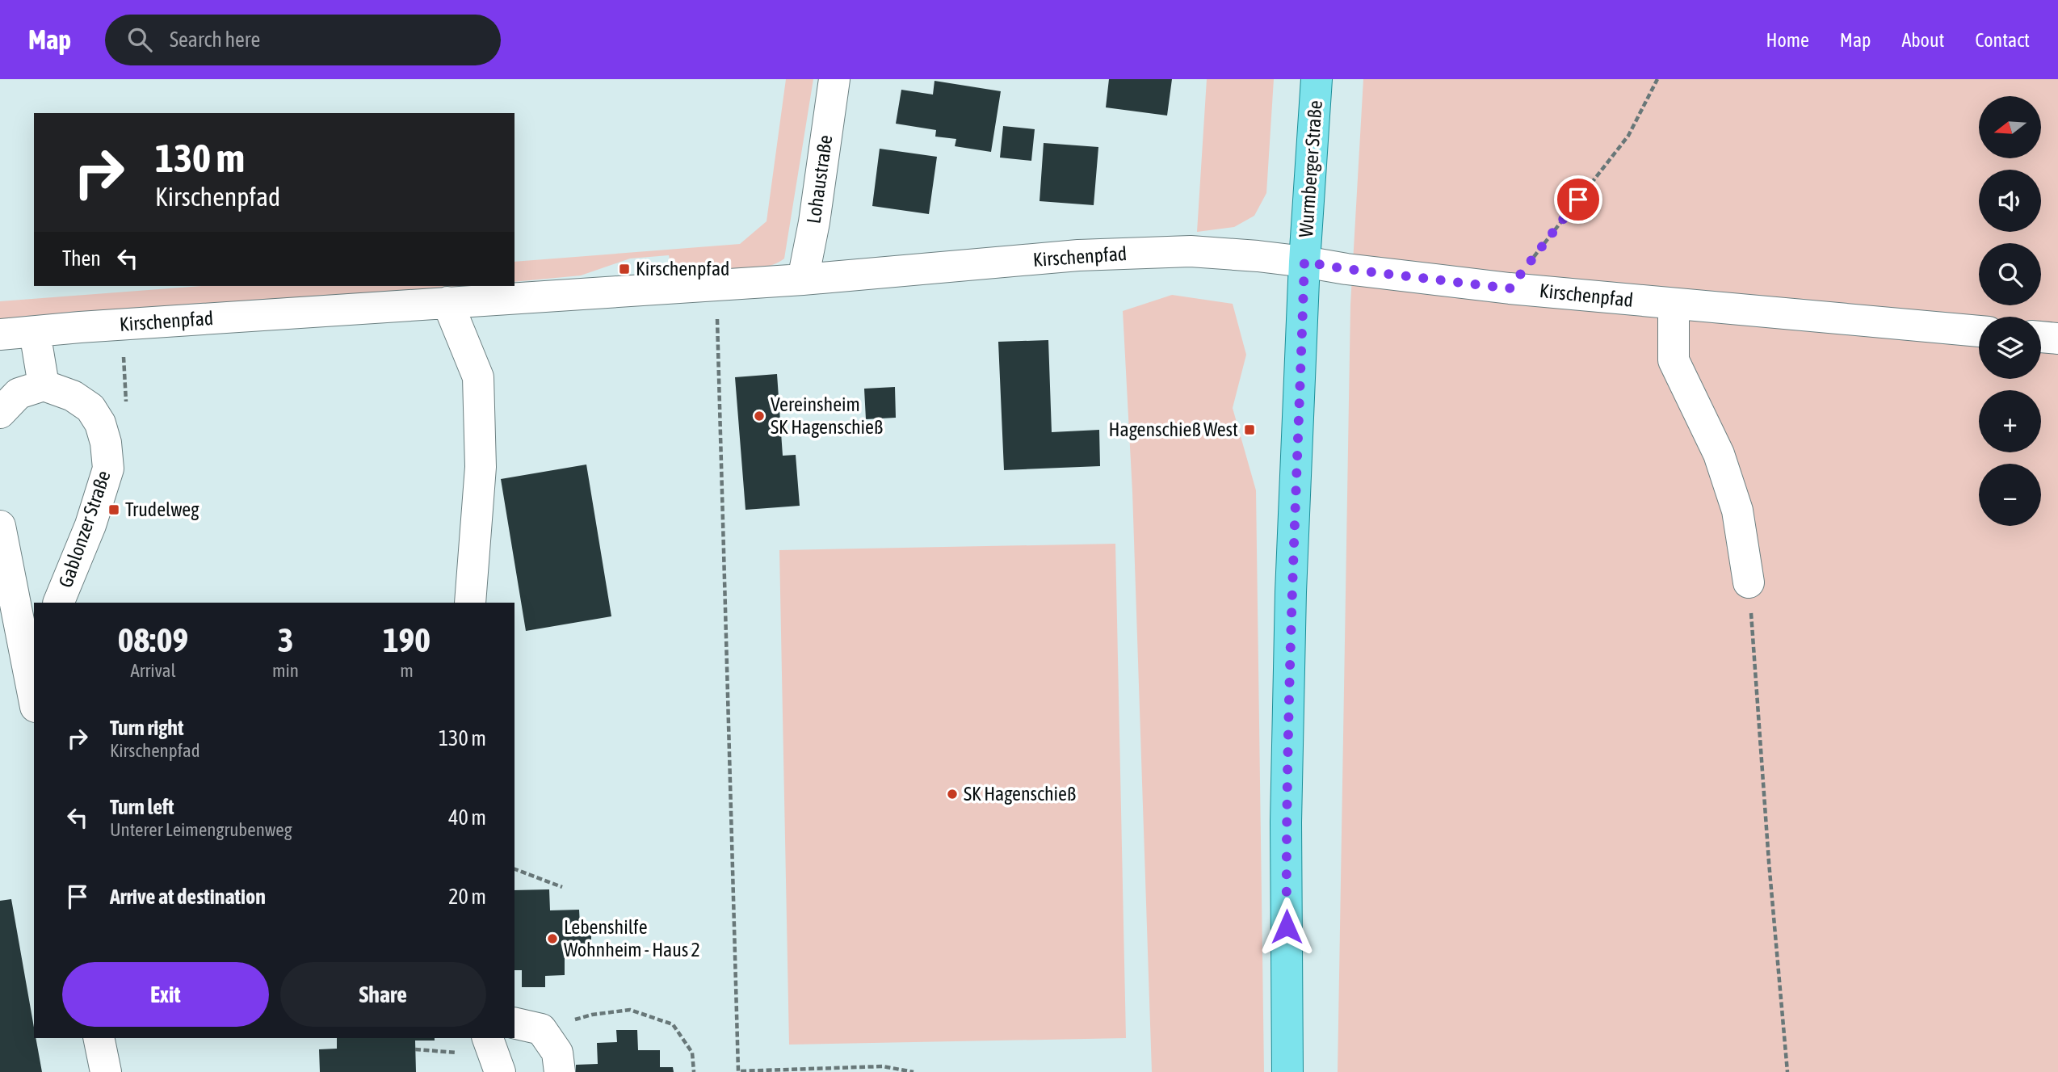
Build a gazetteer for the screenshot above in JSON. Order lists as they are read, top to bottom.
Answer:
{
  "streets": {
    "main road": ["Wurmberger Straße"],
    "street": ["Lohaustraße", "Kirschenpfad", "Gablonzer Straße"]
  },
  "crossings": [
    ["Wurmberger Straße", "Kirschenpfad"],
    ["Lohaustraße", "Kirschenpfad"]
  ],
  "places": {
    "transit": ["Kirschenpfad", "Hagenschieß West", "Trudelweg"],
    "other": ["Vereinsheim SK Hagenschieß", "SK Hagenschieß", "Lebenshilfe Wohnheim - Haus 2"]
  },
  "north": "left",
  "page": {
    "header": "Map",
    "search": "Search here",
    "nav": [
      "Home",
      "Map",
      "About",
      "Contact"
    ],
    "map_buttons": ["+", "−"],
    "turn": ["130 m", "Kirschenpfad"],
    "then": "Then",
    "eta": [
      "08:09",
      "Arrival",
      "3",
      "min",
      "190",
      "m"
    ],
    "list": [
      {
        "name": "Turn right",
        "note": "Kirschenpfad",
        "value": "130 m"
      },
      {
        "name": "Turn left",
        "note": "Unterer Leimengrubenweg",
        "value": "40 m"
      },
      {
        "name": "Arrive at destination",
        "value": "20 m"
      }
    ],
    "buttons": ["Exit", "Share"]
  }
}
